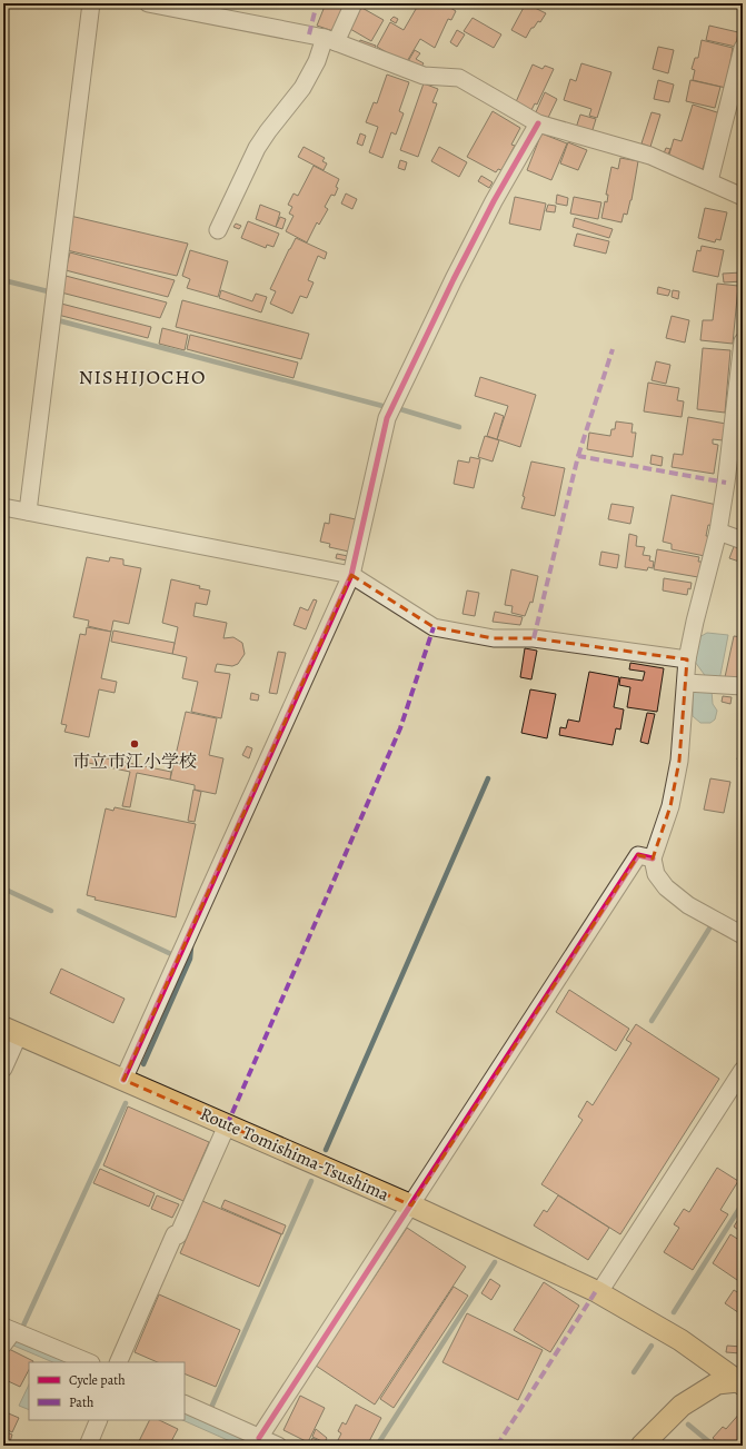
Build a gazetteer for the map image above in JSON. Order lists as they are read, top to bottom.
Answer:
{
  "streets": {
    "main road": ["Route Tomishima-Tsushima"]
  },
  "districts": ["NISHIJOCHO"],
  "places": ["市立市江小学校"],
  "legend": ["Cycle path", "Path"]
}
